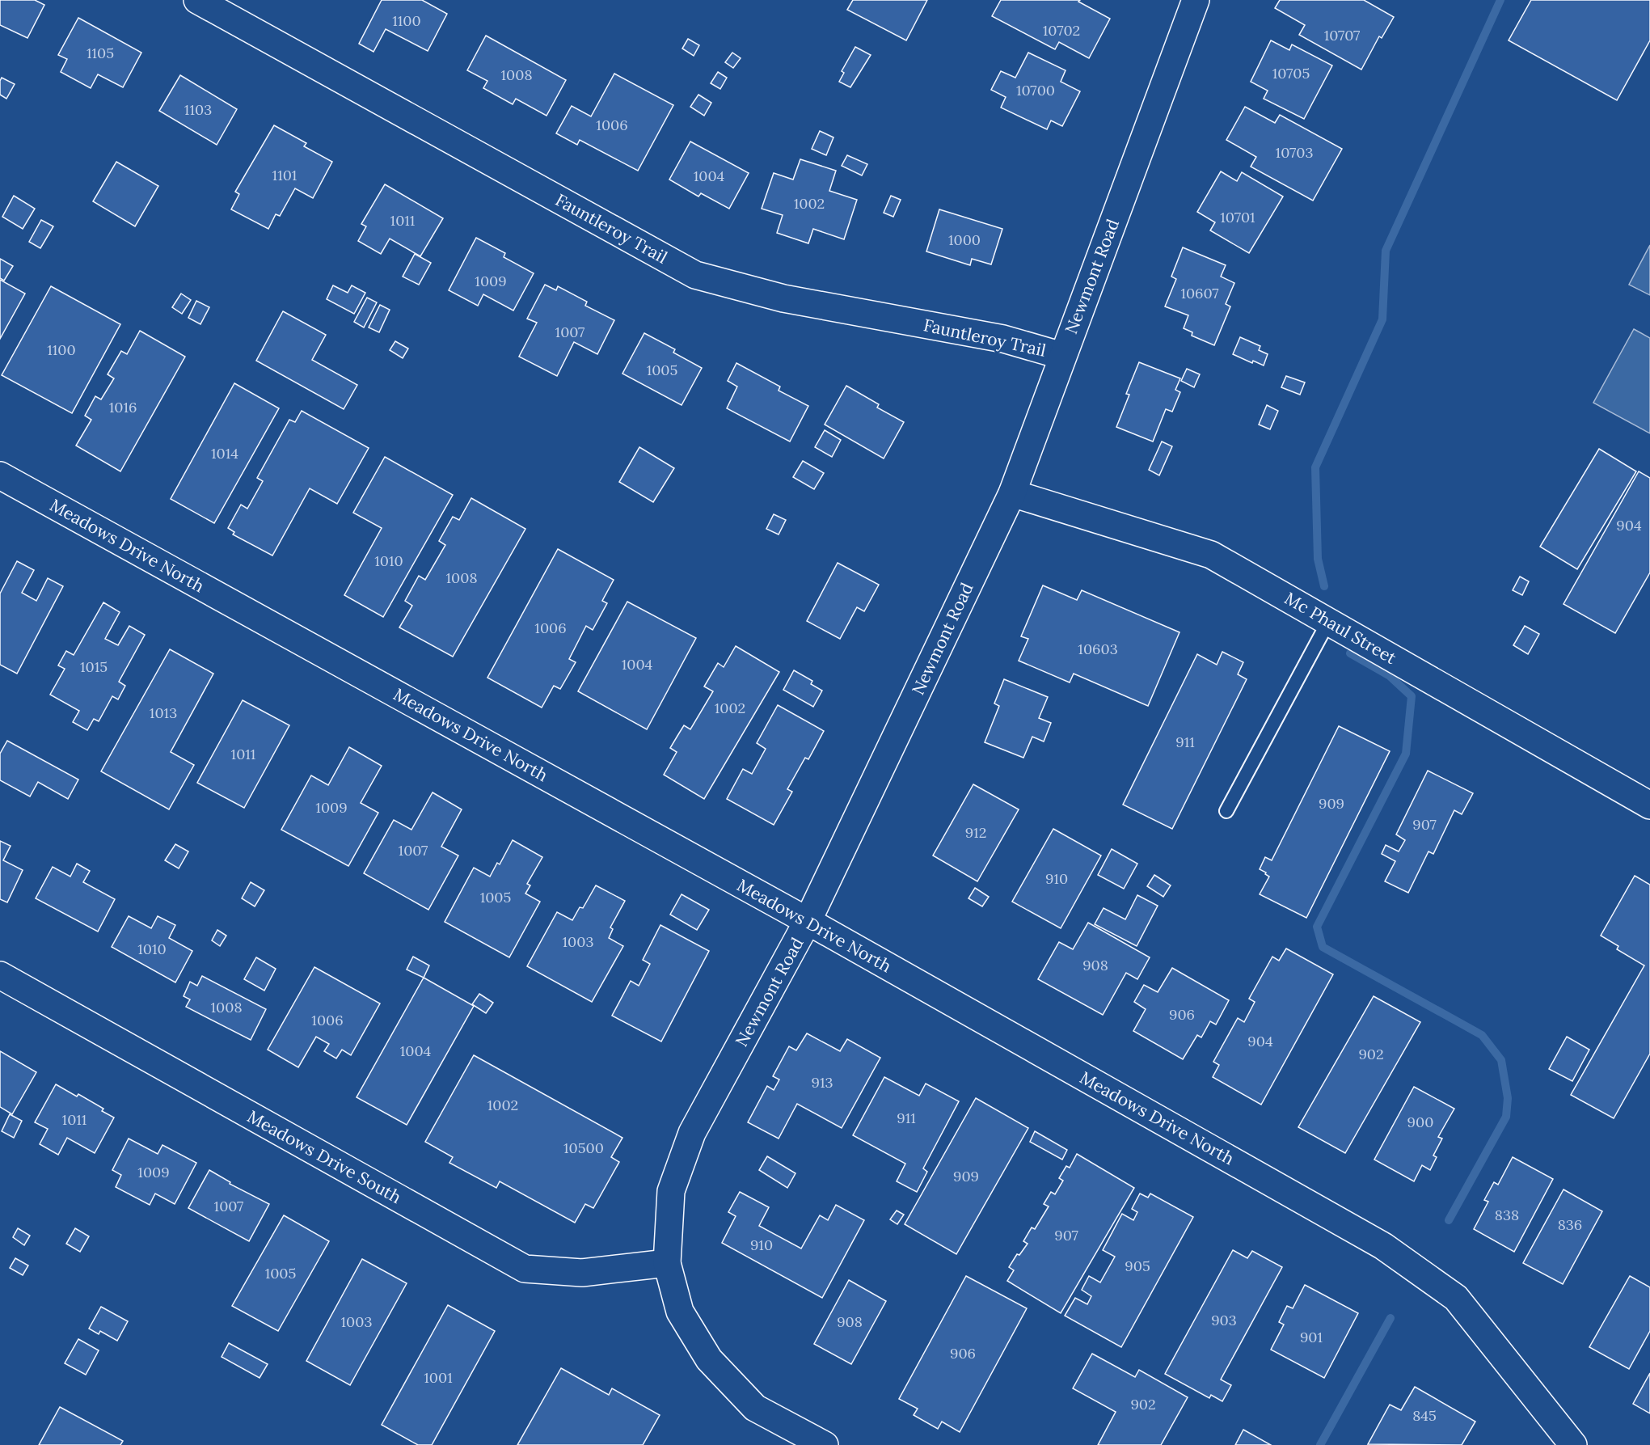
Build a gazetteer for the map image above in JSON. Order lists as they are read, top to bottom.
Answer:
{
  "streets": {
    "street": [
      "Fauntleroy Trail",
      "Newmont Road",
      "Meadows Drive North",
      "Mc Phaul Street",
      "Meadows Drive South"
    ]
  },
  "crossings": [
    ["Fauntleroy Trail", "Newmont Road"],
    ["Newmont Road", "Meadows Drive North"],
    ["Newmont Road", "Mc Phaul Street"],
    ["Newmont Road", "Meadows Drive South"]
  ],
  "house_numbers": [
    "1100",
    "10702",
    "10707",
    "1105",
    "10705",
    "1008",
    "10700",
    "1103",
    "1006",
    "10703",
    "1101",
    "1004",
    "1002",
    "10701",
    "1011",
    "1000",
    "1009",
    "10607",
    "1007",
    "1100",
    "1005",
    "1016",
    "1014",
    "904",
    "1010",
    "1008",
    "1006",
    "10603",
    "1004",
    "1015",
    "1002",
    "1013",
    "911",
    "1011",
    "909",
    "1009",
    "907",
    "912",
    "1007",
    "910",
    "1005",
    "1003",
    "1010",
    "908",
    "1008",
    "906",
    "1006",
    "904",
    "1004",
    "902",
    "913",
    "1002",
    "911",
    "1011",
    "900",
    "10500",
    "1009",
    "909",
    "1007",
    "838",
    "836",
    "907",
    "910",
    "905",
    "1005",
    "903",
    "1003",
    "908",
    "901",
    "906",
    "1001",
    "902",
    "845"
  ]
}
